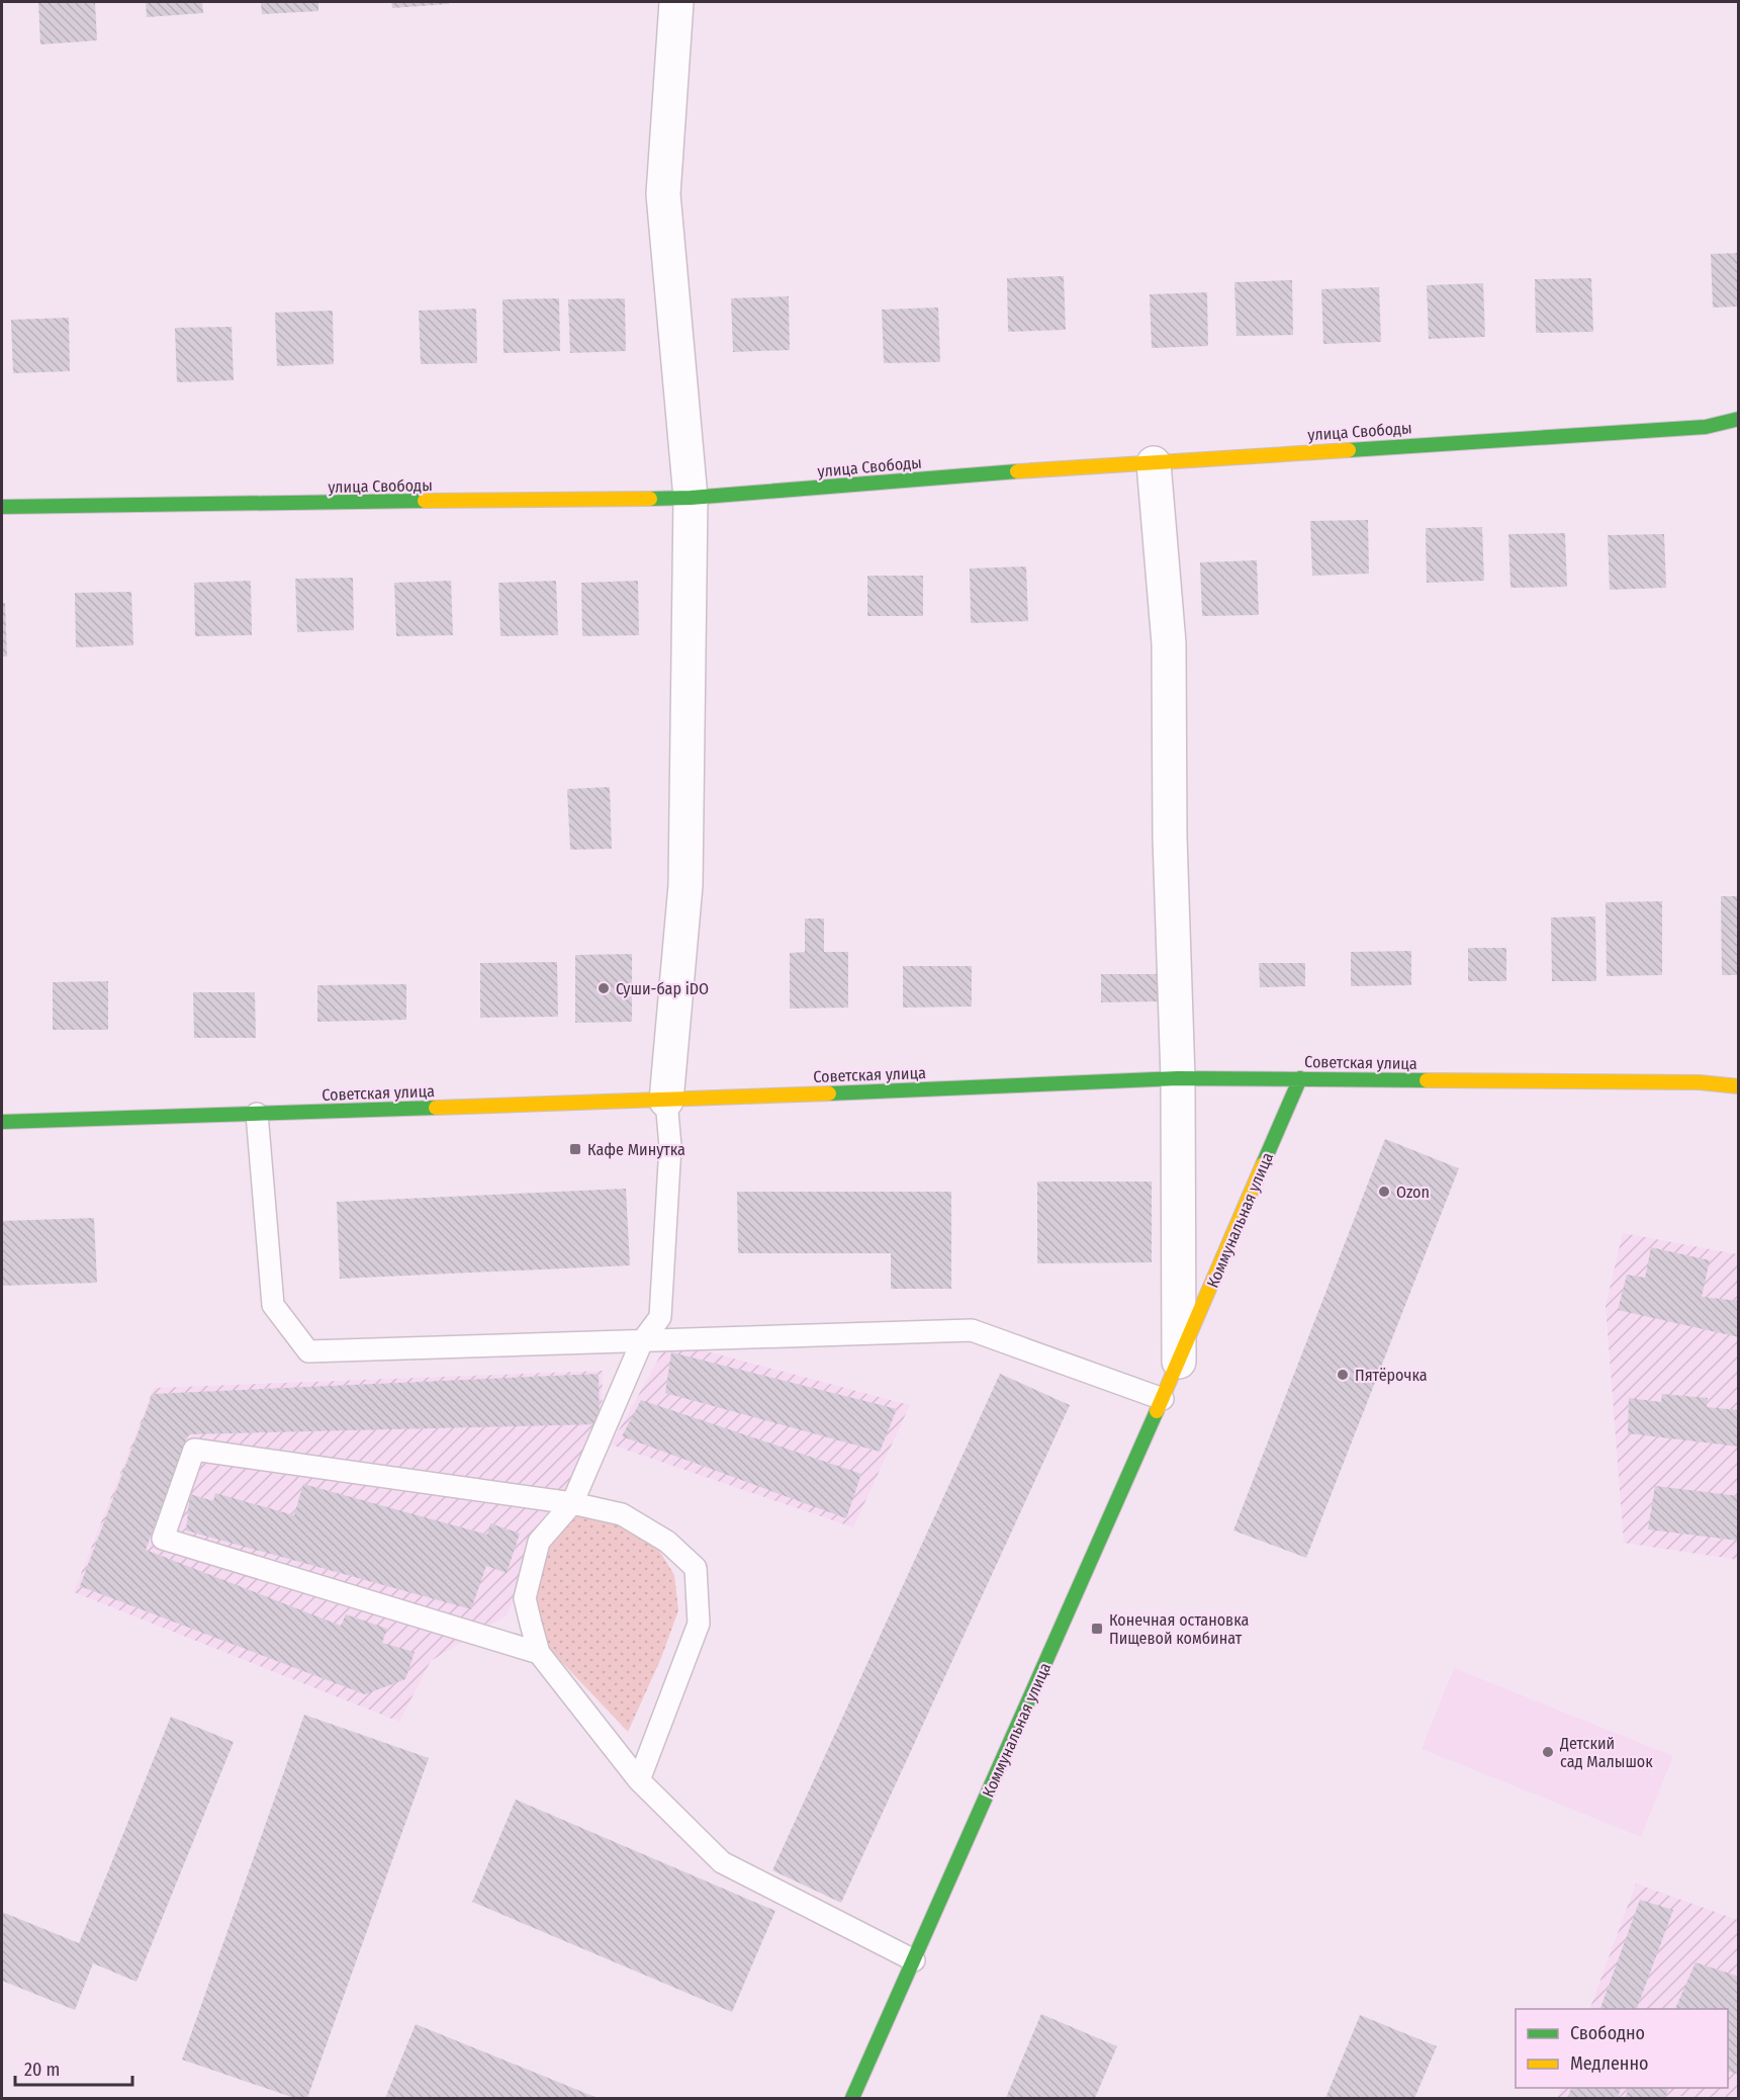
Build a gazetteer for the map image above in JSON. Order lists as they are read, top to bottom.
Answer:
{
  "streets": {
    "street": ["улица Свободы", "Советская улица", "Коммунальная улица"]
  },
  "crossings": [
    ["улица Свободы", "Коммунальная улица"],
    ["Советская улица", "Коммунальная улица"]
  ],
  "places": {
    "other": [
      "Суши-бар iDO",
      "Ozon",
      "Пятёрочка",
      "Детский сад Малышок"
    ],
    "transit": ["Кафе Минутка", "Конечная остановка Пищевой комбинат"]
  },
  "legend": ["Свободно", "Медленно"],
  "scale_bar": "20 m"
}
